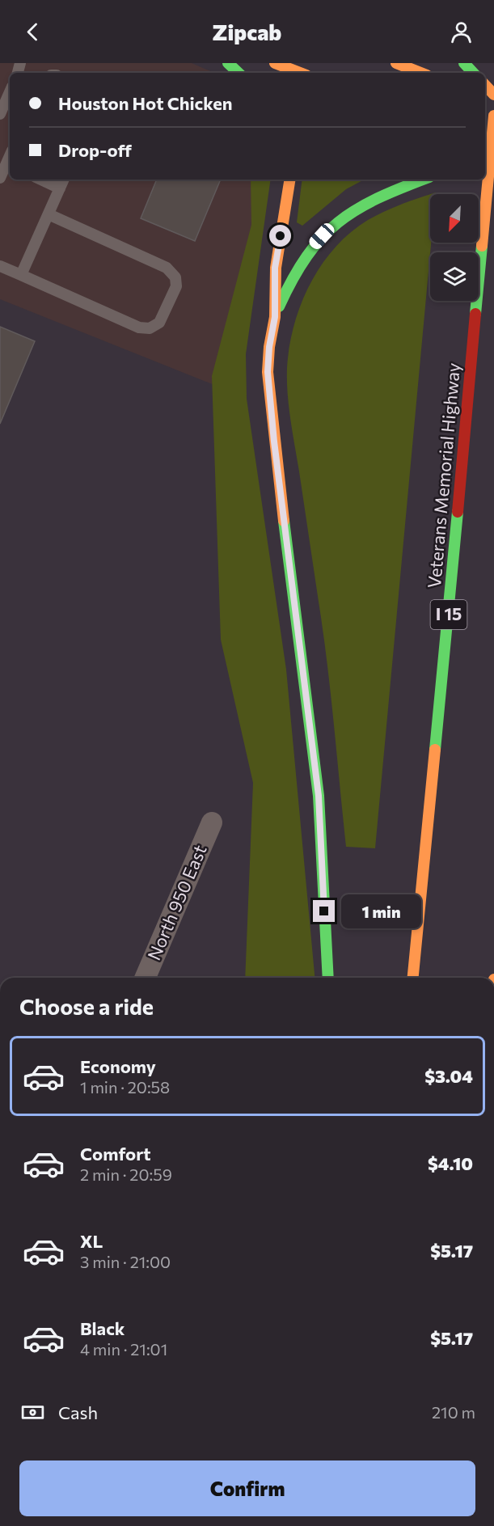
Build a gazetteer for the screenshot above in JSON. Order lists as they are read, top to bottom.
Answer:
{
  "streets": {
    "main road": ["Veterans Memorial Highway", "I 15"],
    "street": ["North 950 East"]
  },
  "north": "bottom left",
  "page": {
    "header": "Zipcab",
    "banner": ["Houston Hot Chicken", "Drop-off"],
    "bubble": "1 min",
    "heading": "Choose a ride",
    "list": [
      {
        "name": "Economy",
        "note": "1 min · 20:58",
        "value": "$3.04"
      },
      {
        "name": "Comfort",
        "note": "2 min · 20:59",
        "value": "$4.10"
      },
      {
        "name": "XL",
        "note": "3 min · 21:00",
        "value": "$5.17"
      },
      {
        "name": "Black",
        "note": "4 min · 21:01",
        "value": "$5.17"
      }
    ],
    "pay": ["Cash", "210 m"],
    "buttons": "Confirm"
  }
}
